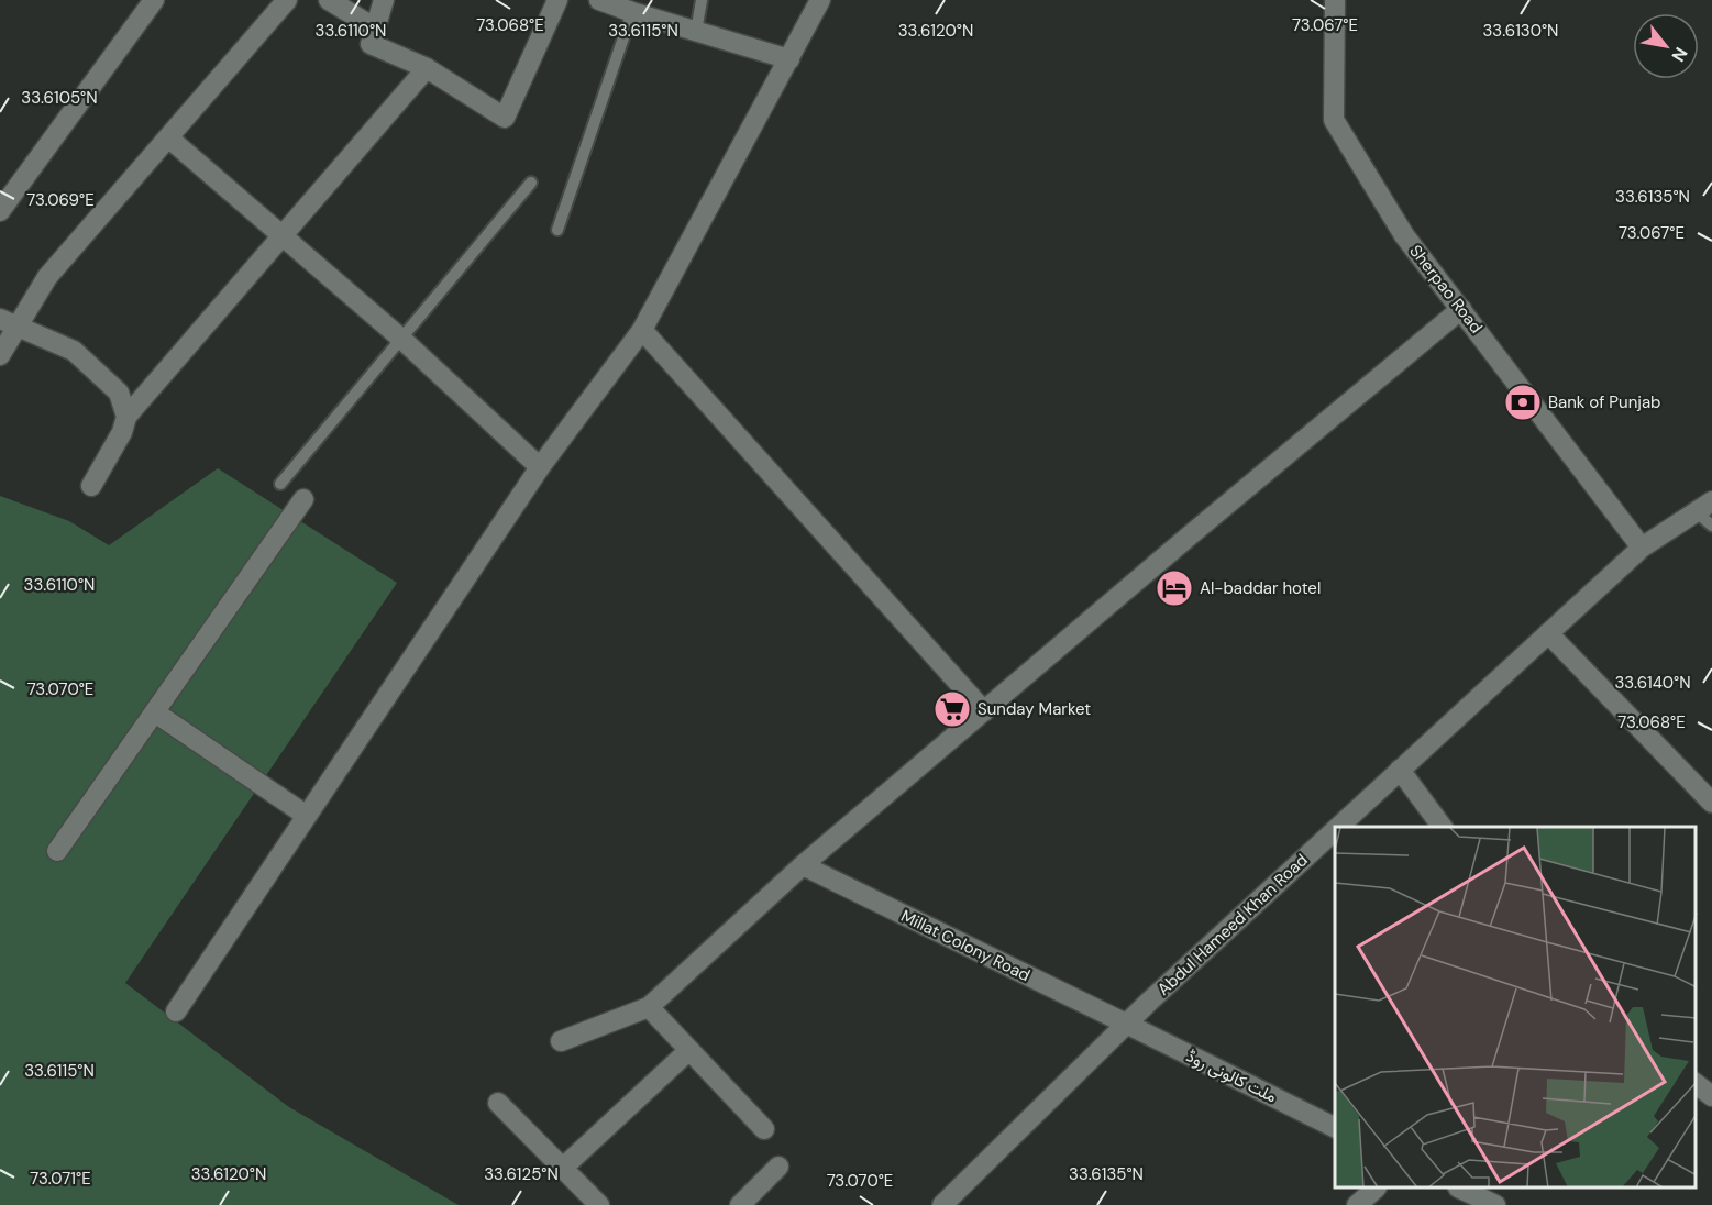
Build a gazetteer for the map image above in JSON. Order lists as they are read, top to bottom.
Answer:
{
  "streets": {
    "street": [
      "Sherpao Road",
      "Abdul Hameed Khan Road",
      "Millat Colony Road",
      "ملت کالونی روڈ"
    ]
  },
  "crossings": [
    ["Sherpao Road", "Abdul Hameed Khan Road"],
    ["Abdul Hameed Khan Road", "Millat Colony Road"],
    ["Abdul Hameed Khan Road", "ملت کالونی روڈ"],
    ["Millat Colony Road", "ملت کالونی روڈ"]
  ],
  "places": {
    "bank": ["Bank of Punjab"],
    "hotel": ["Al-baddar hotel"],
    "supermarket": ["Sunday Market"]
  },
  "north": "bottom right",
  "coordinates": [
    "73.068°E",
    "73.067°E",
    "33.6130°N",
    "33.6110°N",
    "33.6115°N",
    "33.6120°N",
    "33.6105°N",
    "33.6135°N",
    "73.069°E",
    "33.6140°N",
    "73.070°E",
    "33.6125°N",
    "73.071°E"
  ]
}
